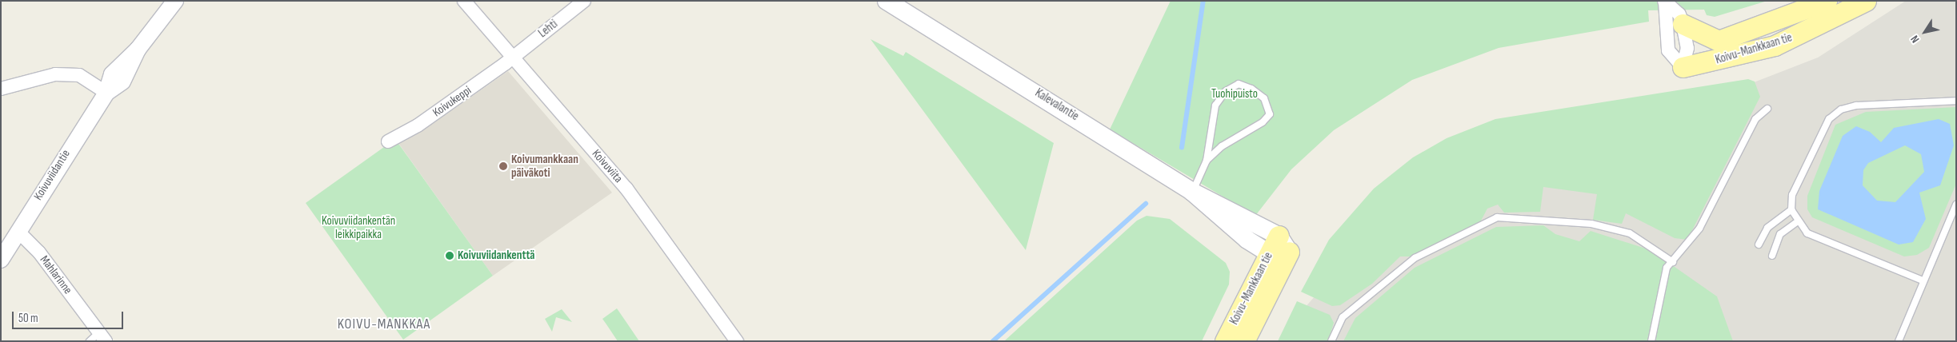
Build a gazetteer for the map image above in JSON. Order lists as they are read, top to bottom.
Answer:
{
  "streets": {
    "main road": ["Koivu-Mankkaan tie", "Kalevalantie"],
    "street": [
      "Lehti",
      "Koivukeppi",
      "Koivuviita",
      "Koivuviidantie",
      "Mahlarinne"
    ]
  },
  "crossings": [
    ["Lehti", "Koivukeppi"],
    ["Lehti", "Koivuviita"],
    ["Koivu-Mankkaan tie", "Kalevalantie"],
    ["Koivukeppi", "Koivuviita"],
    ["Koivuviidantie", "Mahlarinne"]
  ],
  "districts": ["KOIVU-MANKKAA"],
  "parks": ["Tuohipuisto", "Koivuviidankentän leikkipaikka"],
  "places": ["Koivumankkaan päiväkoti", "Koivuviidankenttä"],
  "scale_bar": "50 m",
  "north": "bottom left"
}
